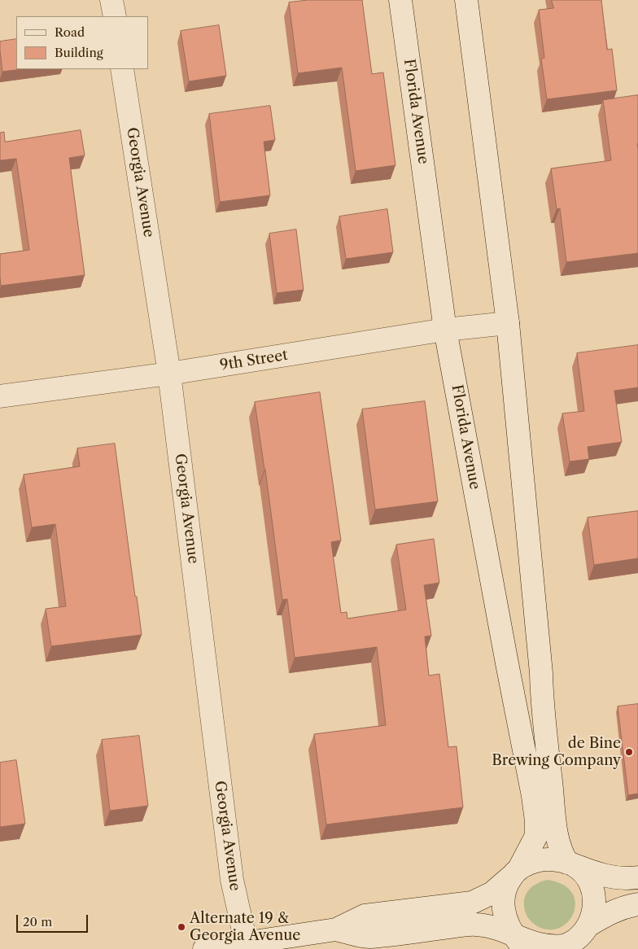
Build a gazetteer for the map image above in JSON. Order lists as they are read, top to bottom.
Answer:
{
  "streets": {
    "street": ["Florida Avenue", "Georgia Avenue", "9th Street"]
  },
  "crossings": [
    ["Florida Avenue", "9th Street"],
    ["Georgia Avenue", "9th Street"]
  ],
  "places": ["de Bine Brewing Company", "Alternate 19 & Georgia Avenue"],
  "legend": ["Road", "Building"],
  "scale_bar": "20 m"
}
